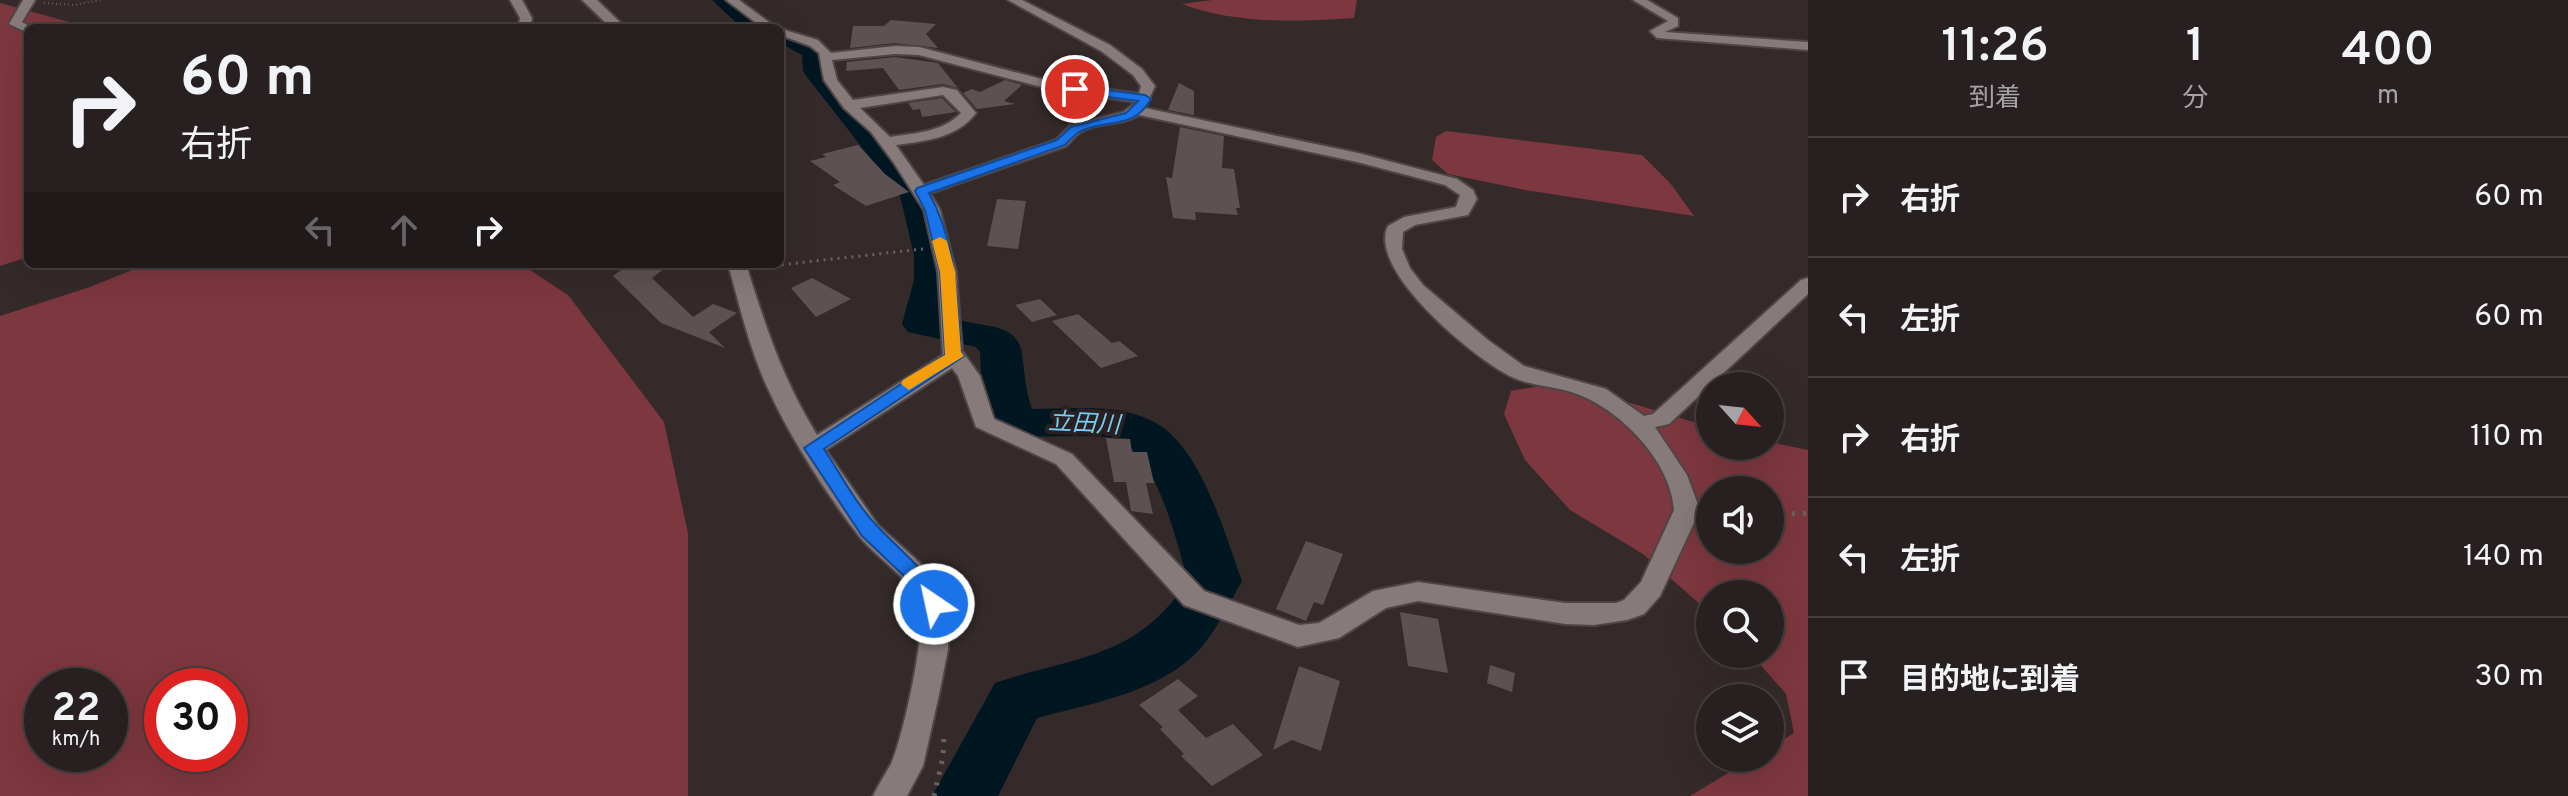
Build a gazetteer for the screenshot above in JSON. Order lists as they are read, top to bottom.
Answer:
{
  "water": ["立田川"],
  "north": "bottom right",
  "page": {
    "eta": [
      "11:26",
      "到着",
      "1",
      "分",
      "400",
      "m"
    ],
    "turn": ["60 m", "右折"],
    "list": [
      {
        "name": "右折",
        "value": "60 m"
      },
      {
        "name": "左折",
        "value": "60 m"
      },
      {
        "name": "右折",
        "value": "110 m"
      },
      {
        "name": "左折",
        "value": "140 m"
      },
      {
        "name": "目的地に到着",
        "value": "30 m"
      }
    ],
    "speed": "22 km/h",
    "limit": "30"
  }
}
